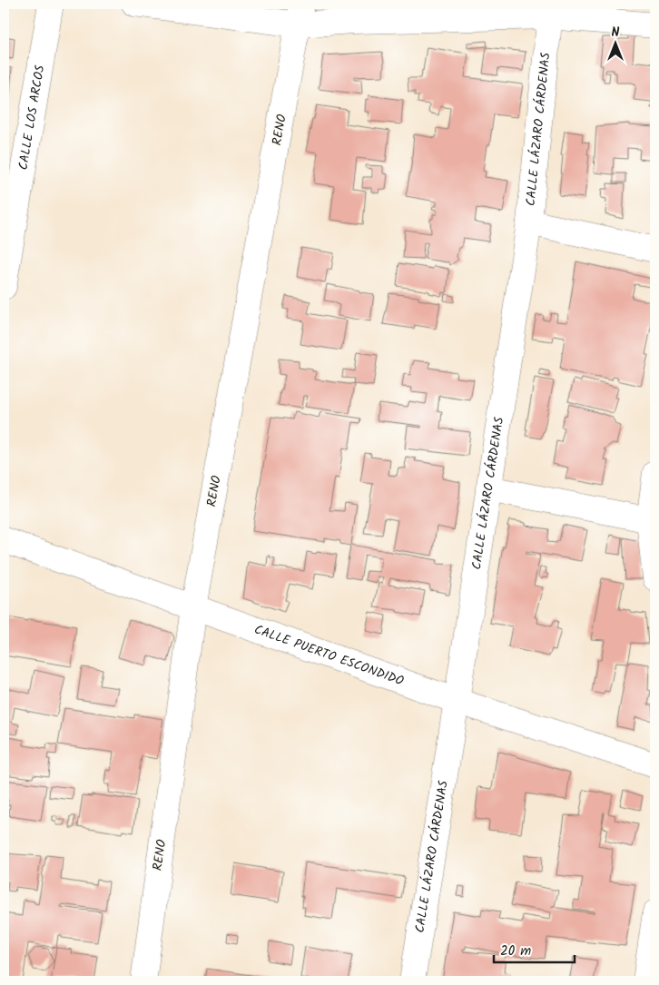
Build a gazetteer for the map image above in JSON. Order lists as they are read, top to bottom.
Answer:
{
  "streets": {
    "street": [
      "CALLE LOS ARCOS",
      "CALLE LÁZARO CÁRDENAS",
      "RENO",
      "CALLE PUERTO ESCONDIDO"
    ]
  },
  "crossings": [
    ["CALLE LÁZARO CÁRDENAS", "CALLE PUERTO ESCONDIDO"],
    ["RENO", "CALLE PUERTO ESCONDIDO"]
  ],
  "scale_bar": "20 m",
  "north": "top"
}
